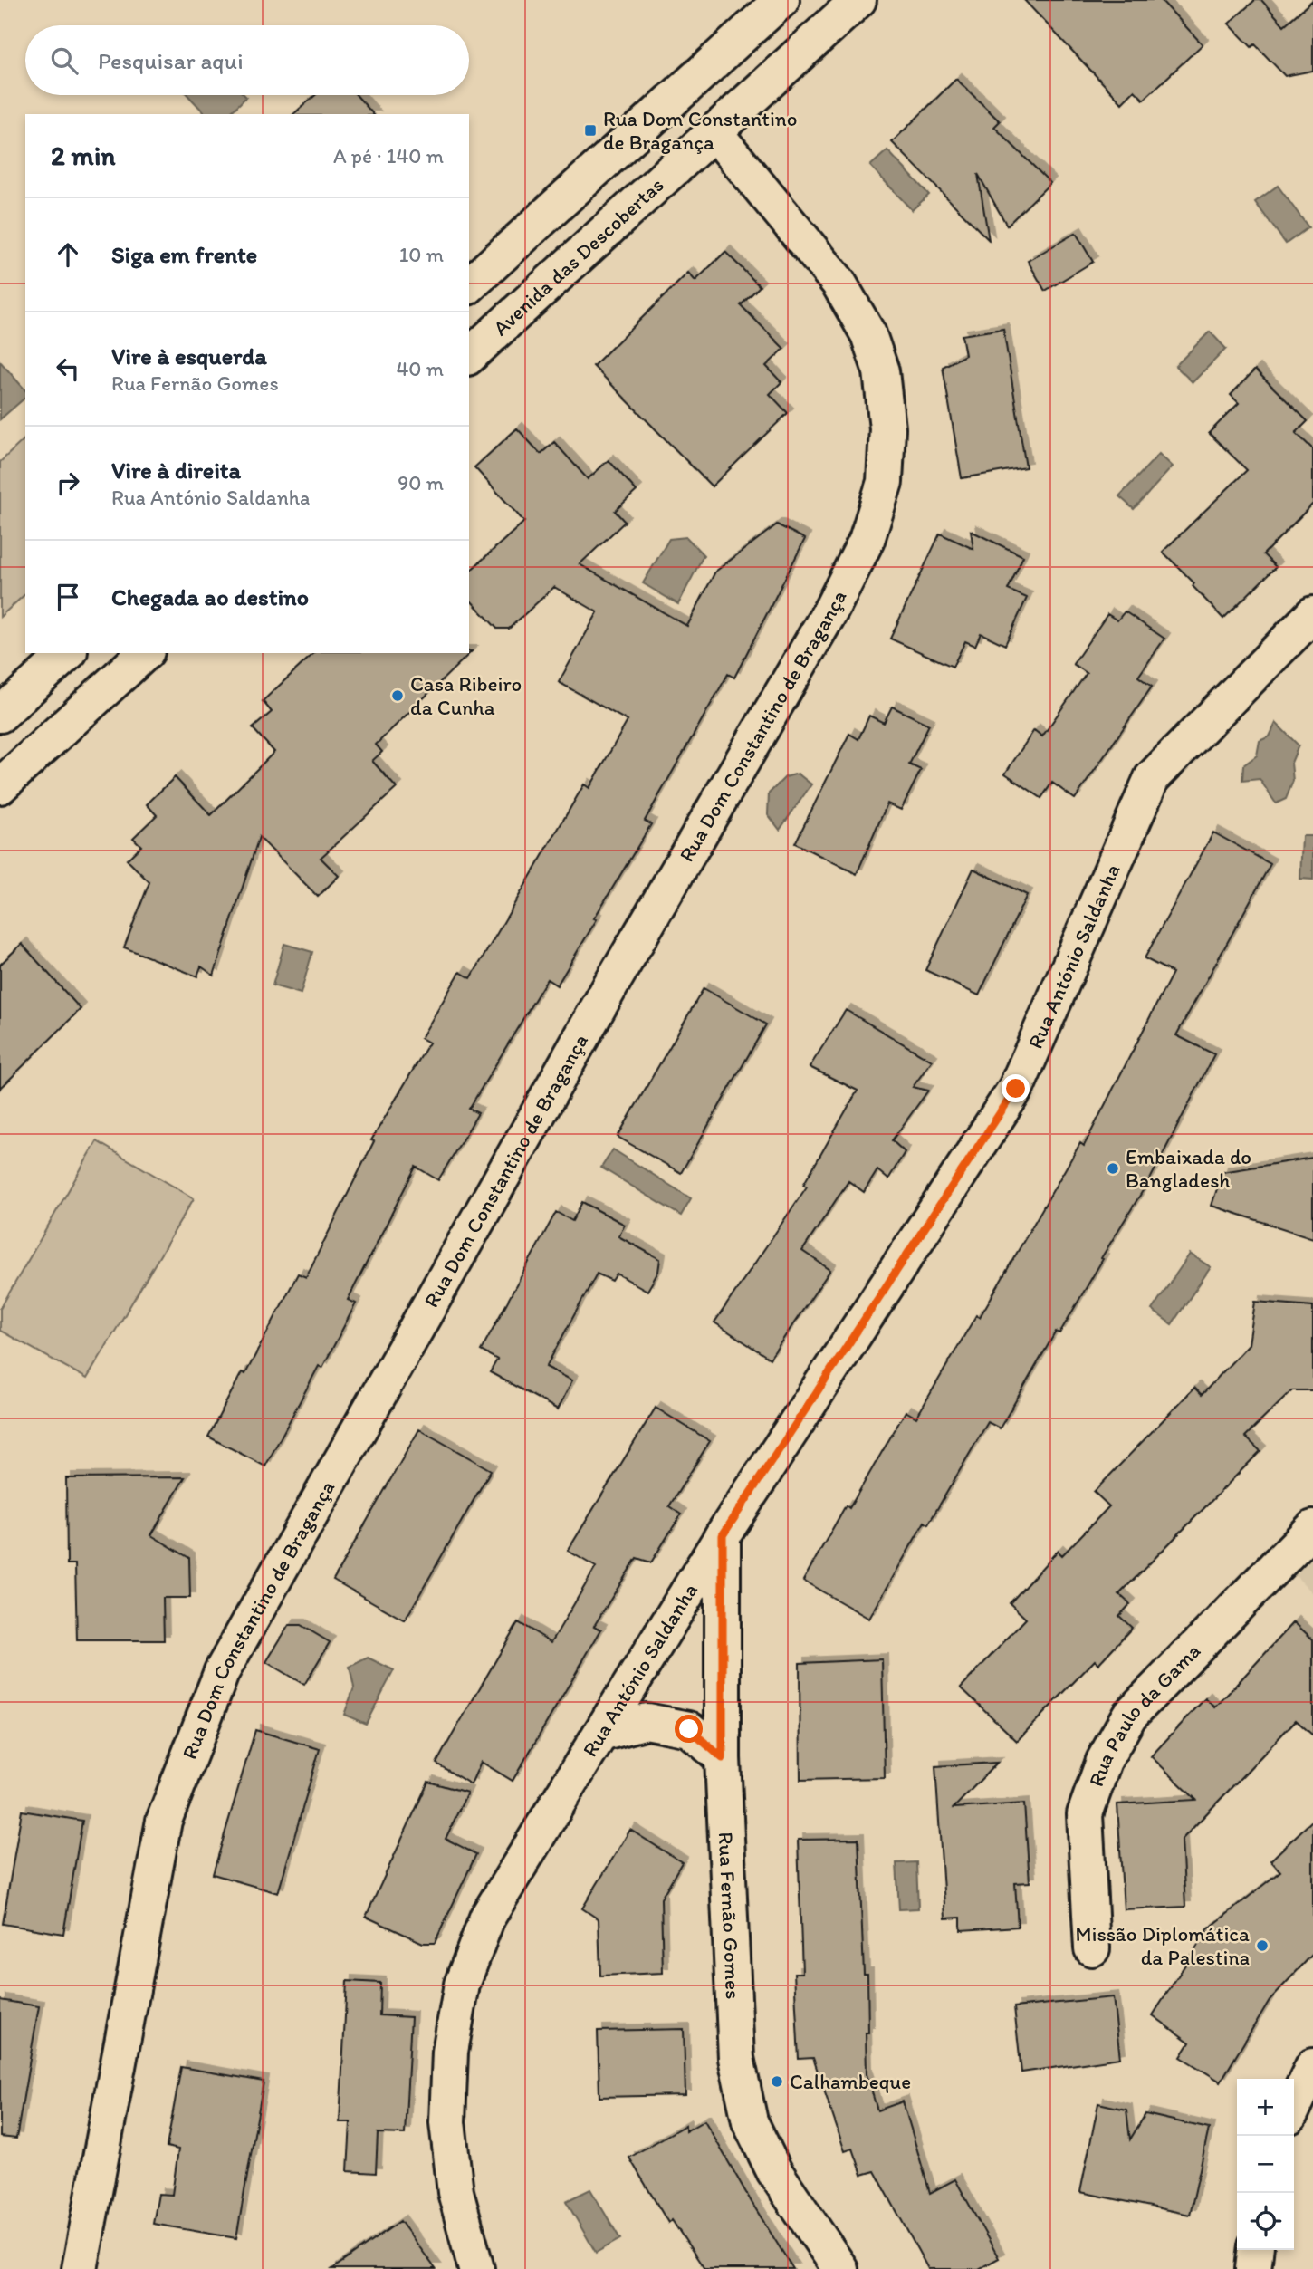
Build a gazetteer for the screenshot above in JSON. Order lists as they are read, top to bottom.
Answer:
{
  "streets": {
    "street": [
      "Avenida das Descobertas",
      "Rua Dom Constantino de Bragança",
      "Rua António Saldanha",
      "Rua Paulo da Gama",
      "Rua Fernão Gomes"
    ]
  },
  "crossings": [
    ["Avenida das Descobertas", "Rua Dom Constantino de Bragança"],
    ["Rua António Saldanha", "Rua Fernão Gomes"]
  ],
  "places": {
    "transit": ["Rua Dom Constantino de Bragança"],
    "other": [
      "Casa Ribeiro da Cunha",
      "Embaixada do Bangladesh",
      "Missão Diplomática da Palestina",
      "Calhambeque"
    ]
  },
  "page": {
    "search": "Pesquisar aqui",
    "heading": ["2 min", "A pé · 140 m"],
    "list": [
      ["Siga em frente", "10 m"],
      ["Vire à esquerda", "Rua Fernão Gomes", "40 m"],
      ["Vire à direita", "Rua António Saldanha", "90 m"],
      "Chegada ao destino"
    ],
    "map_buttons": ["+", "−"]
  }
}
